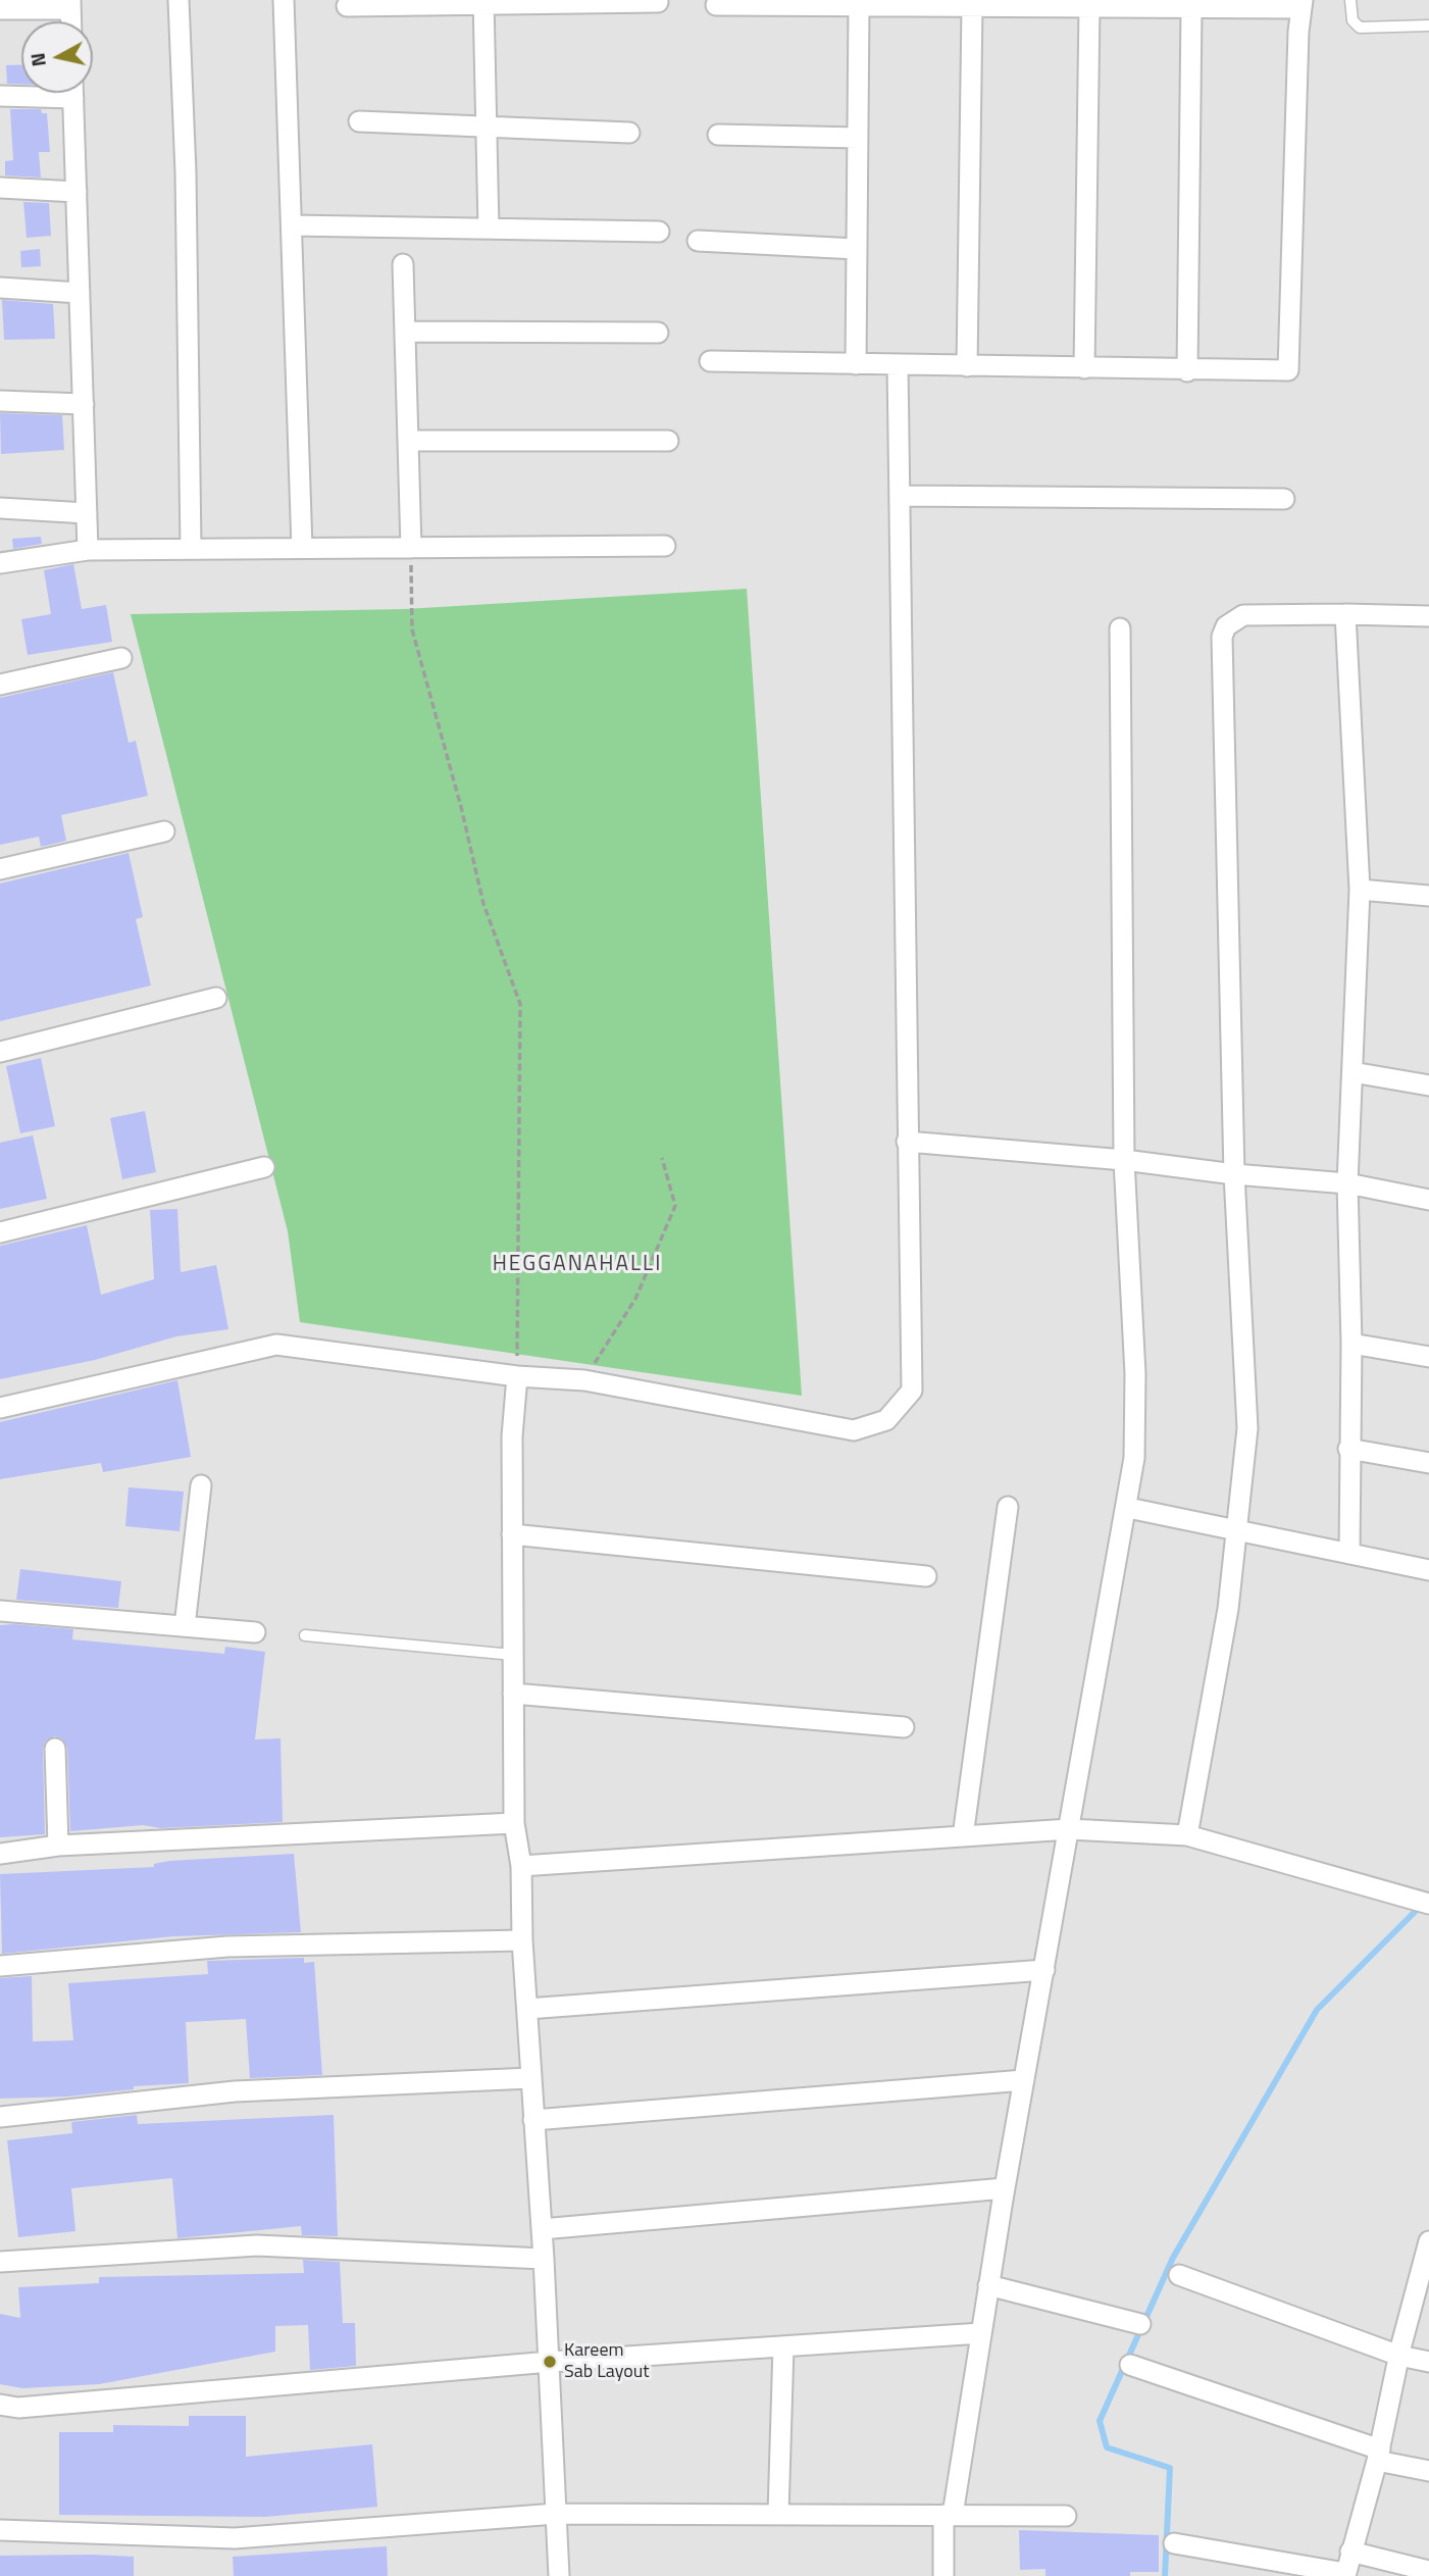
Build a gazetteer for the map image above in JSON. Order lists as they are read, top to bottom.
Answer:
{
  "districts": ["HEGGANAHALLI"],
  "places": ["Kareem Sab Layout"],
  "north": "left"
}
